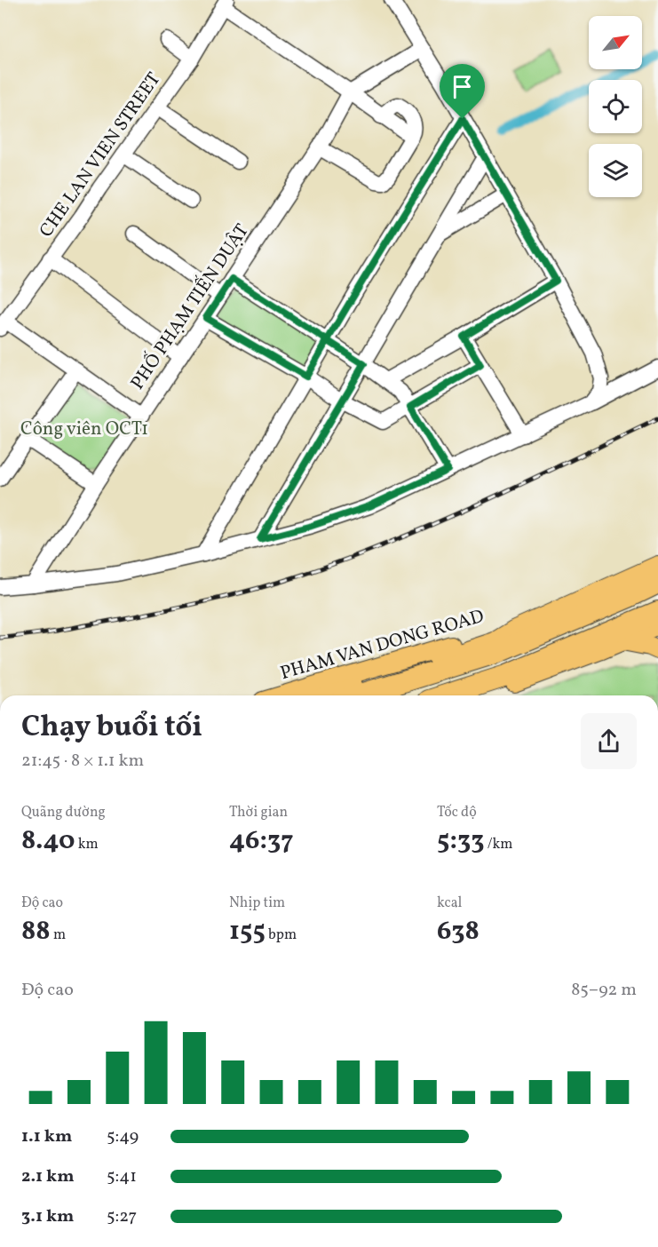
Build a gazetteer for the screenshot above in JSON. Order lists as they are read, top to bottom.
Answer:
{
  "streets": {
    "main road": ["PHAM VAN DONG ROAD"],
    "street": ["CHE LAN VIEN STREET", "PHỐ PHẠM TIẾN DUẬT"]
  },
  "parks": ["Công viên OCT1"],
  "north": "top right",
  "page": {
    "heading": ["Chạy buổi tối", "21:45 · 8 × 1.1 km"],
    "stats": [
      ["Quãng đường", "8.40 km"],
      ["Thời gian", "46:37"],
      ["Tốc độ", "5:33 /km"],
      ["Độ cao", "88 m"],
      ["Nhịp tim", "155 bpm"],
      ["kcal", "638"]
    ],
    "chart": ["Độ cao", "85–92 m"],
    "list": [
      {
        "name": "1.1 km",
        "note": "5:49"
      },
      {
        "name": "2.1 km",
        "note": "5:41"
      },
      {
        "name": "3.1 km",
        "note": "5:27"
      }
    ]
  }
}
